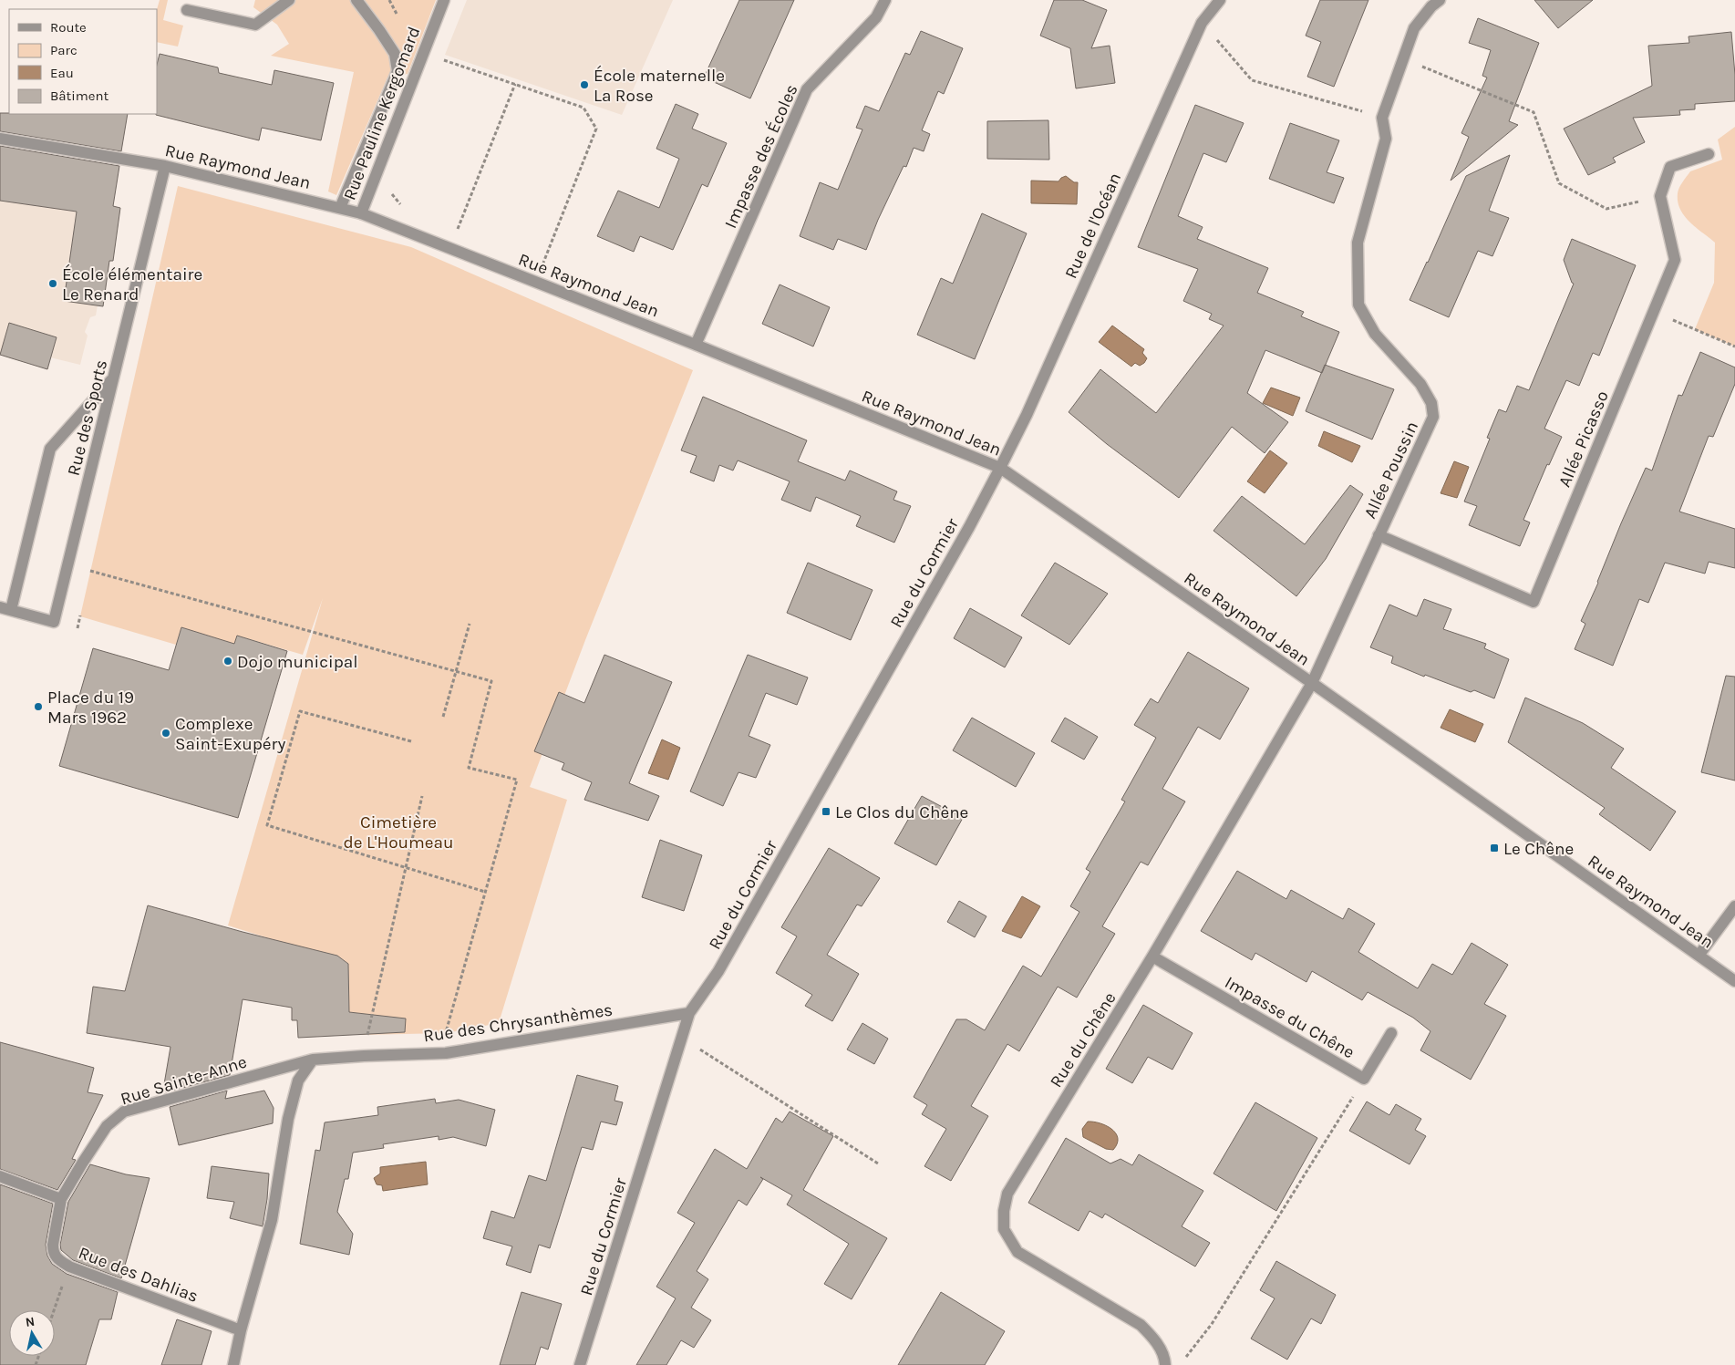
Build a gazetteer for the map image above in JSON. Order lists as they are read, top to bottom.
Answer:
{
  "streets": {
    "street": [
      "Rue Pauline Kergomard",
      "Impasse des Écoles",
      "Rue Raymond Jean",
      "Rue de l'Océan",
      "Rue des Sports",
      "Allée Picasso",
      "Allée Poussin",
      "Rue du Cormier",
      "Impasse du Chêne",
      "Rue des Chrysanthèmes",
      "Rue du Chêne",
      "Rue Sainte-Anne",
      "Rue des Dahlias"
    ]
  },
  "crossings": [
    ["Rue Pauline Kergomard", "Rue Raymond Jean"],
    ["Impasse des Écoles", "Rue Raymond Jean"],
    ["Rue Raymond Jean", "Rue de l'Océan"],
    ["Rue Raymond Jean", "Rue des Sports"],
    ["Rue Raymond Jean", "Allée Poussin"],
    ["Rue Raymond Jean", "Rue du Cormier"],
    ["Rue Raymond Jean", "Rue du Chêne"],
    ["Rue de l'Océan", "Rue du Cormier"],
    ["Allée Picasso", "Allée Poussin"],
    ["Allée Poussin", "Rue du Chêne"],
    ["Rue du Cormier", "Rue des Chrysanthèmes"],
    ["Impasse du Chêne", "Rue du Chêne"],
    ["Rue des Chrysanthèmes", "Rue Sainte-Anne"],
    ["Rue Sainte-Anne", "Rue des Dahlias"]
  ],
  "parks": ["Cimetière de L'Houmeau"],
  "places": {
    "other": [
      "École maternelle La Rose",
      "École élémentaire Le Renard",
      "Dojo municipal",
      "Place du 19 Mars 1962",
      "Complexe Saint-Exupéry"
    ],
    "transit": ["Le Clos du Chêne", "Le Chêne"]
  },
  "legend": [
    "Route",
    "Parc",
    "Eau",
    "Bâtiment"
  ],
  "north": "top"
}
